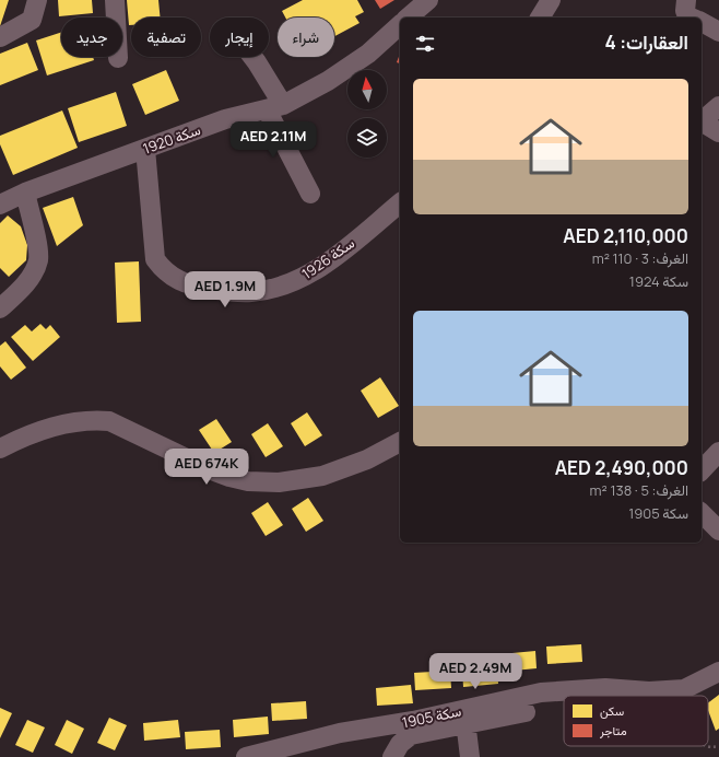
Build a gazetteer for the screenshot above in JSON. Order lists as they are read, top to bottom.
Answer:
{
  "streets": {
    "street": ["سكة 1920", "سكة 1926", "سكة 1905"]
  },
  "crossings": [
    ["سكة 1920", "سكة 1926"]
  ],
  "legend": ["سكن", "متاجر"],
  "north": "top",
  "page": {
    "chip": [
      "شراء",
      "إيجار",
      "تصفية",
      "جديد"
    ],
    "heading": "العقارات: 4",
    "list": [
      {
        "name": "AED 2,110,000",
        "note": "الغرف: 3 · 110 m² · سكة 1924"
      },
      {
        "name": "AED 2,490,000",
        "note": "الغرف: 5 · 138 m² · سكة 1905"
      }
    ],
    "price": [
      "AED 2.11M",
      "AED 1.9M",
      "AED 674K",
      "AED 2.49M"
    ]
  }
}
